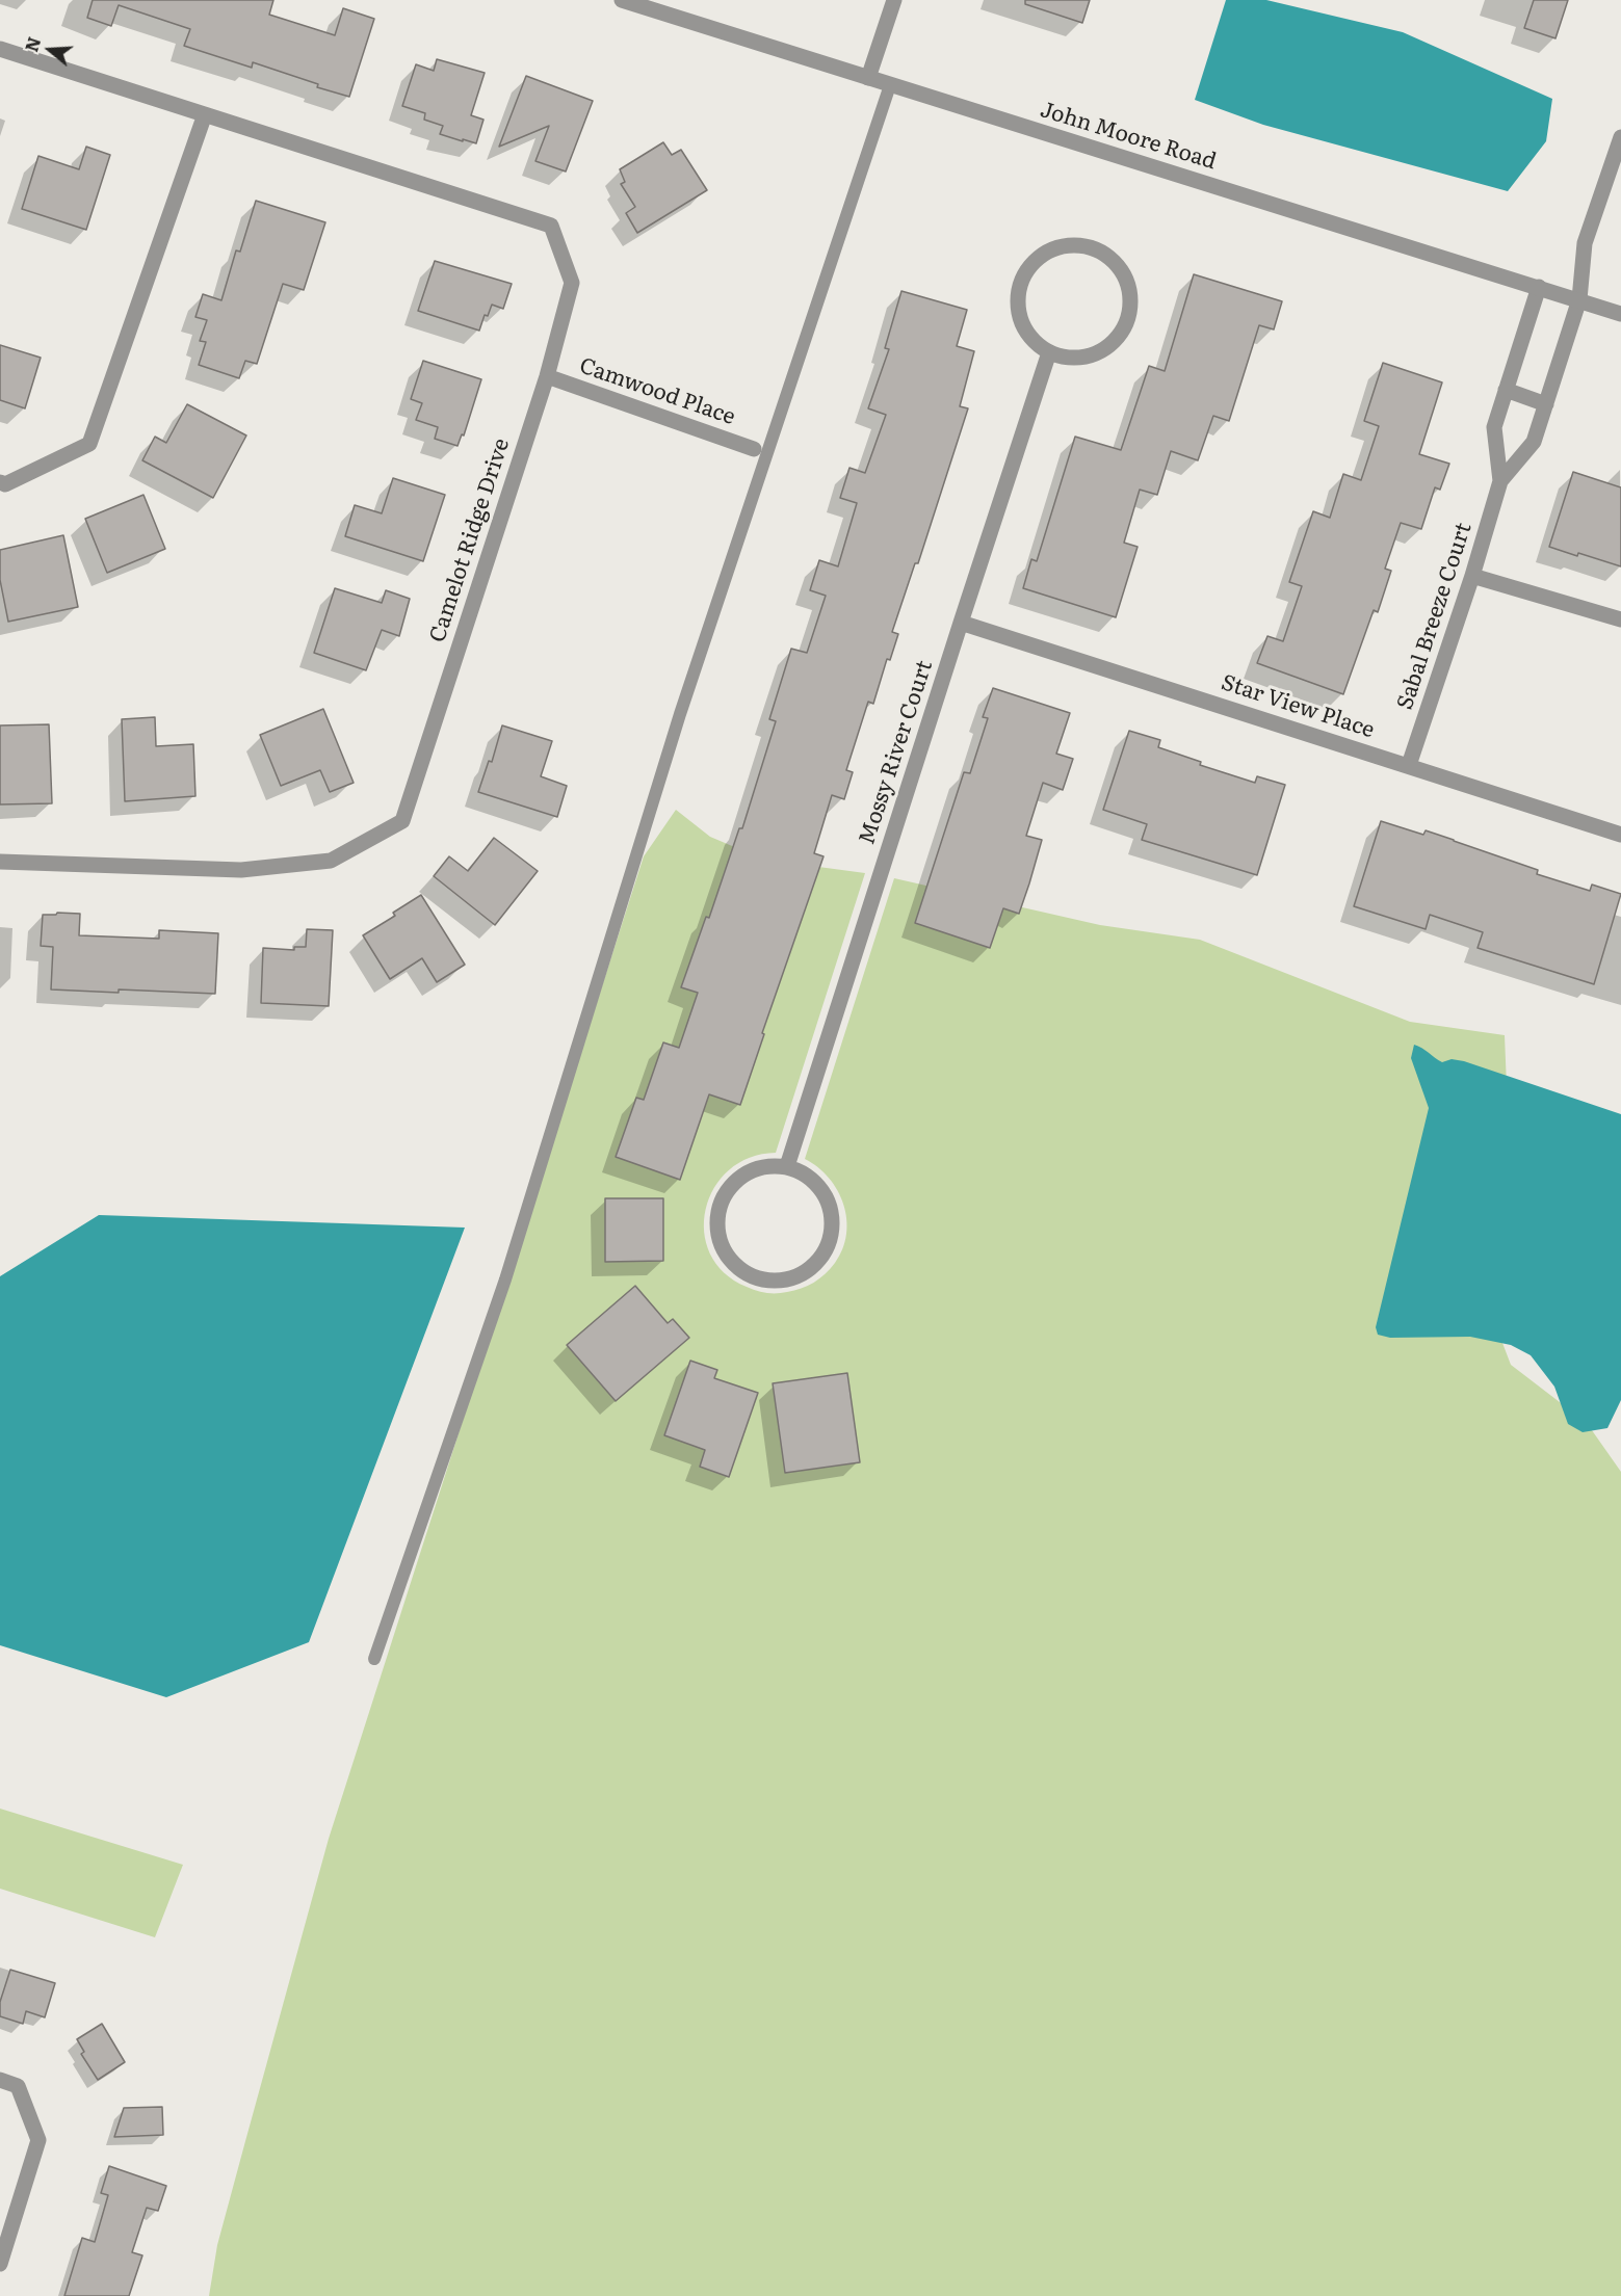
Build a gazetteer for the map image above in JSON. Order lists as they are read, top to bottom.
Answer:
{
  "streets": {
    "street": [
      "John Moore Road",
      "Camwood Place",
      "Camelot Ridge Drive",
      "Sabal Breeze Court",
      "Star View Place",
      "Mossy River Court"
    ]
  },
  "crossings": [
    ["John Moore Road", "Sabal Breeze Court"],
    ["Camwood Place", "Camelot Ridge Drive"],
    ["Sabal Breeze Court", "Star View Place"],
    ["Star View Place", "Mossy River Court"]
  ],
  "north": "left"
}
